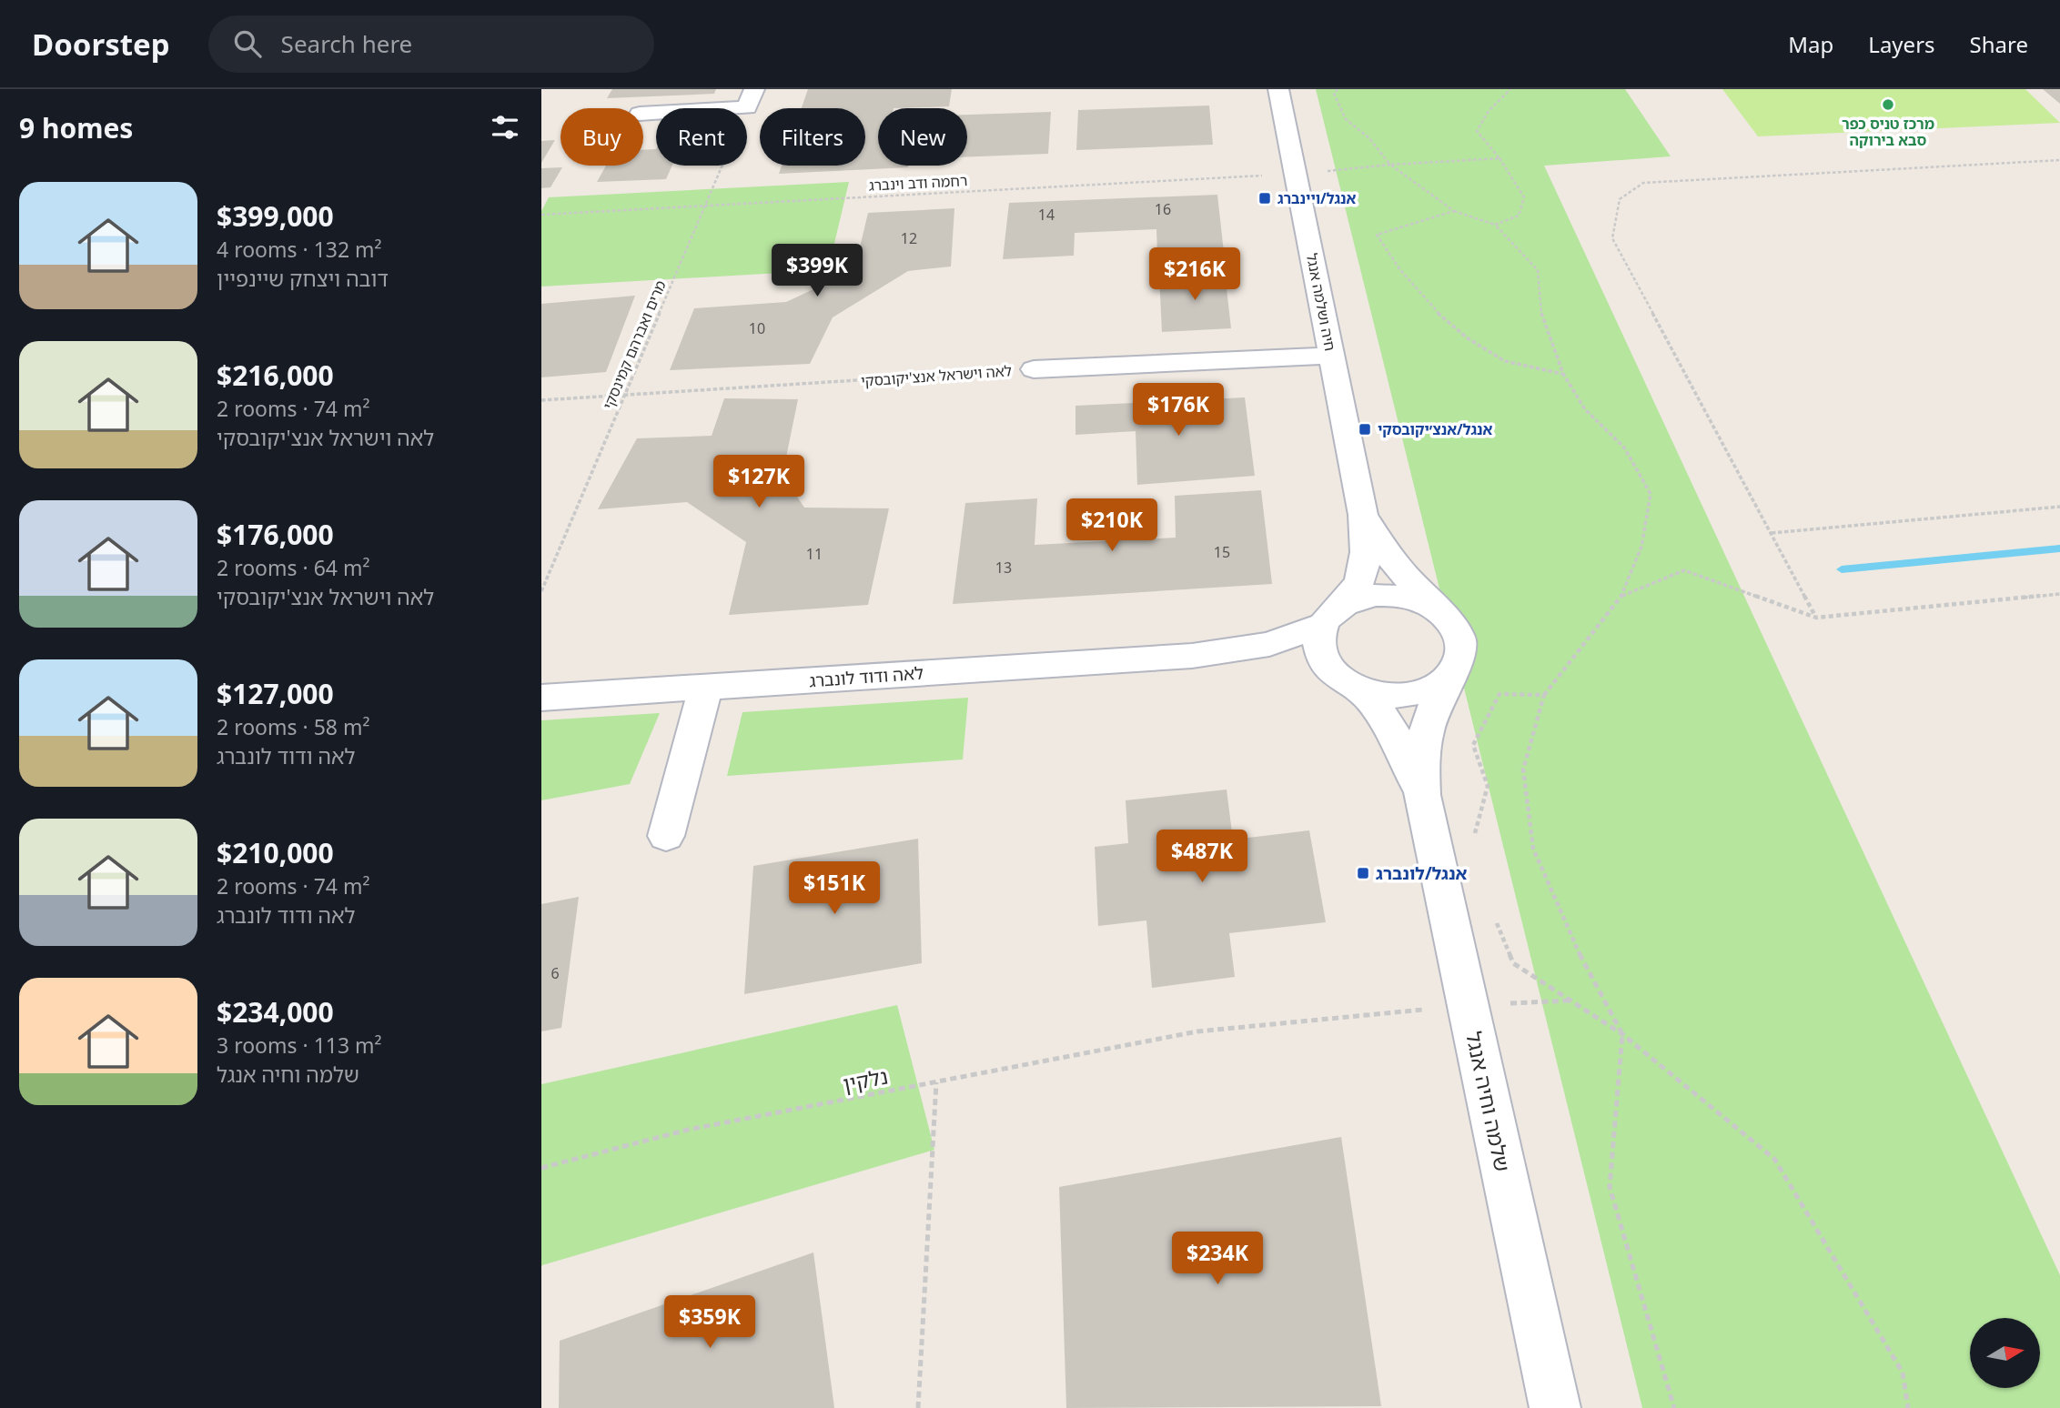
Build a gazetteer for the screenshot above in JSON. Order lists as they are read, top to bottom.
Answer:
{
  "streets": {
    "street": [
      "חיה ושלמה אנגל",
      "לאה וישראל אנצ'יקובסקי",
      "לאה ודוד לונברג",
      "שלמה וחיה אנגל"
    ],
    "path": ["רחמה ודב וינברג", "מרים ואברהם קמינסקי", "נלקין"]
  },
  "crossings": [
    ["רחמה ודב וינברג", "חיה ושלמה אנגל"],
    ["רחמה ודב וינברג", "מרים ואברהם קמינסקי"],
    ["חיה ושלמה אנגל", "לאה וישראל אנצ'יקובסקי"],
    ["חיה ושלמה אנגל", "לאה ודוד לונברג"],
    ["חיה ושלמה אנגל", "שלמה וחיה אנגל"],
    ["מרים ואברהם קמינסקי", "לאה וישראל אנצ'יקובסקי"],
    ["לאה ודוד לונברג", "שלמה וחיה אנגל"],
    ["נלקין", "שלמה וחיה אנגל"]
  ],
  "places": {
    "other": ["מרכז טניס כפר סבא בירוקה"],
    "transit": ["אנגל/ויינברג", "אנגל/אנצ׳יקובסקי", "אנגל/לונברג"]
  },
  "house_numbers": [
    "16",
    "14",
    "12",
    "10",
    "15",
    "11",
    "13",
    "6"
  ],
  "north": "right",
  "page": {
    "header": "Doorstep",
    "search": "Search here",
    "nav": ["Map", "Layers", "Share"],
    "heading": "9 homes",
    "chip": [
      "Buy",
      "Rent",
      "Filters",
      "New"
    ],
    "list": [
      {
        "name": "$399,000",
        "note": "4 rooms · 132 m² · דובה ויצחק שיינפיין"
      },
      {
        "name": "$216,000",
        "note": "2 rooms · 74 m² · לאה וישראל אנצ'יקובסקי"
      },
      {
        "name": "$176,000",
        "note": "2 rooms · 64 m² · לאה וישראל אנצ'יקובסקי"
      },
      {
        "name": "$127,000",
        "note": "2 rooms · 58 m² · לאה ודוד לונברג"
      },
      {
        "name": "$210,000",
        "note": "2 rooms · 74 m² · לאה ודוד לונברג"
      },
      {
        "name": "$234,000",
        "note": "3 rooms · 113 m² · שלמה וחיה אנגל"
      }
    ],
    "price": [
      "$399K",
      "$216K",
      "$176K",
      "$127K",
      "$210K",
      "$487K",
      "$151K",
      "$234K",
      "$359K"
    ]
  }
}
